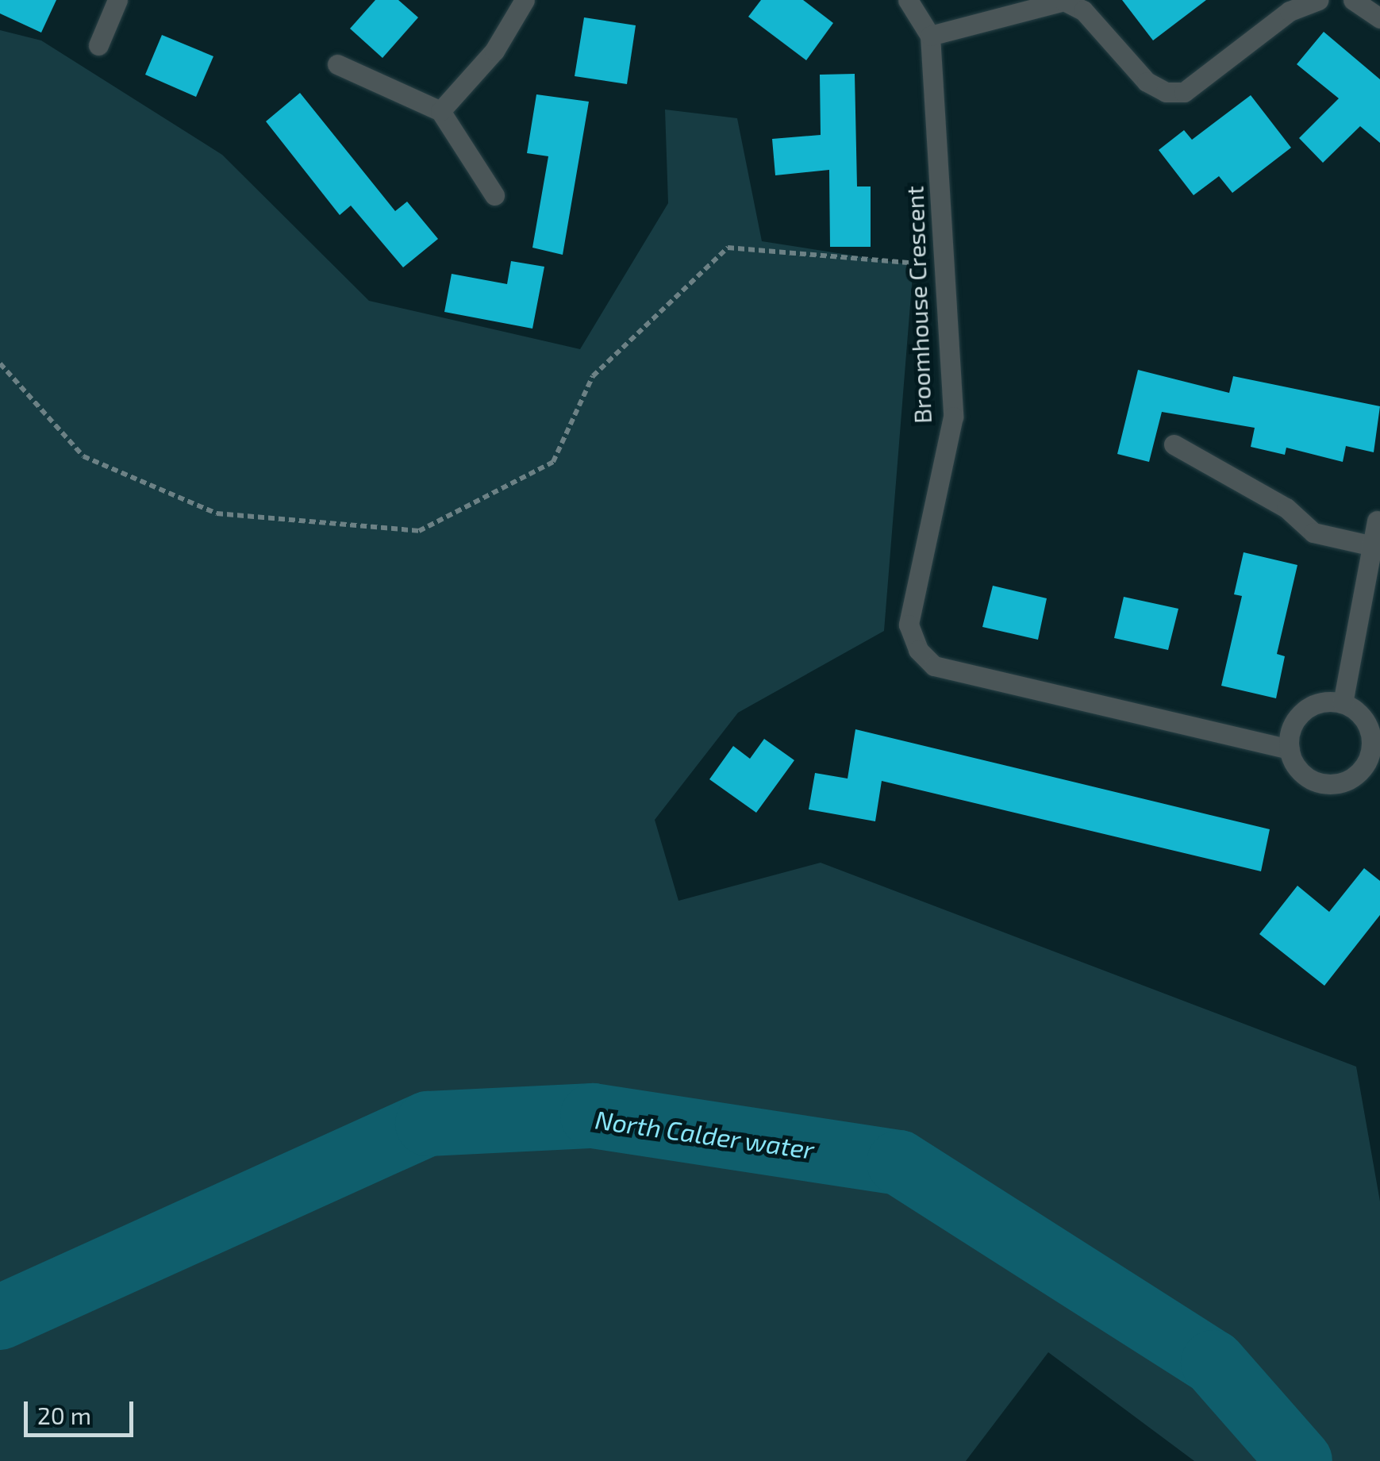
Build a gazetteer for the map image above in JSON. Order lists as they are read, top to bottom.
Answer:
{
  "streets": {
    "street": ["Broomhouse Crescent"]
  },
  "water": ["North Calder water"],
  "scale_bar": "20 m"
}
